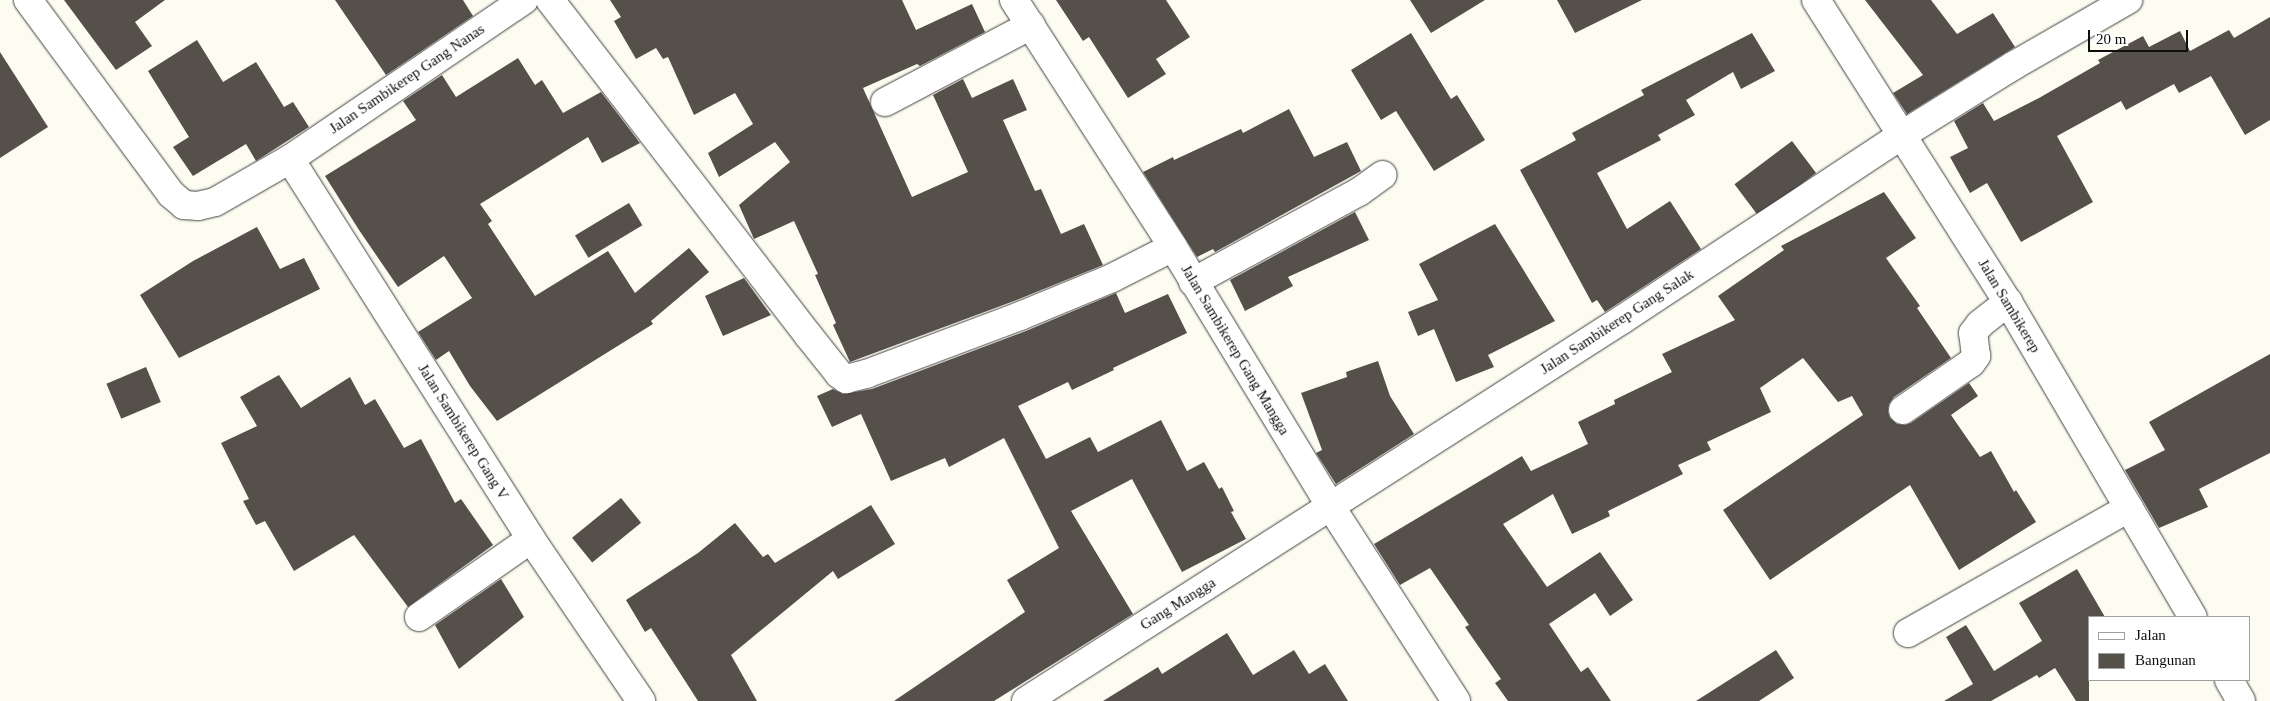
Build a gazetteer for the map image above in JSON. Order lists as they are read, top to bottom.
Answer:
{
  "streets": {
    "street": [
      "Jalan Sambikerep Gang Nanas",
      "Jalan Sambikerep",
      "Jalan Sambikerep Gang Salak",
      "Jalan Sambikerep Gang Mangga",
      "Jalan Sambikerep Gang V",
      "Gang Mangga"
    ]
  },
  "crossings": [
    ["Jalan Sambikerep Gang Nanas", "Jalan Sambikerep Gang V"],
    ["Jalan Sambikerep", "Jalan Sambikerep Gang Salak"],
    ["Jalan Sambikerep Gang Salak", "Jalan Sambikerep Gang Mangga"],
    ["Jalan Sambikerep Gang Salak", "Gang Mangga"],
    ["Jalan Sambikerep Gang Mangga", "Gang Mangga"]
  ],
  "legend": ["Jalan", "Bangunan"],
  "scale_bar": "20 m"
}
